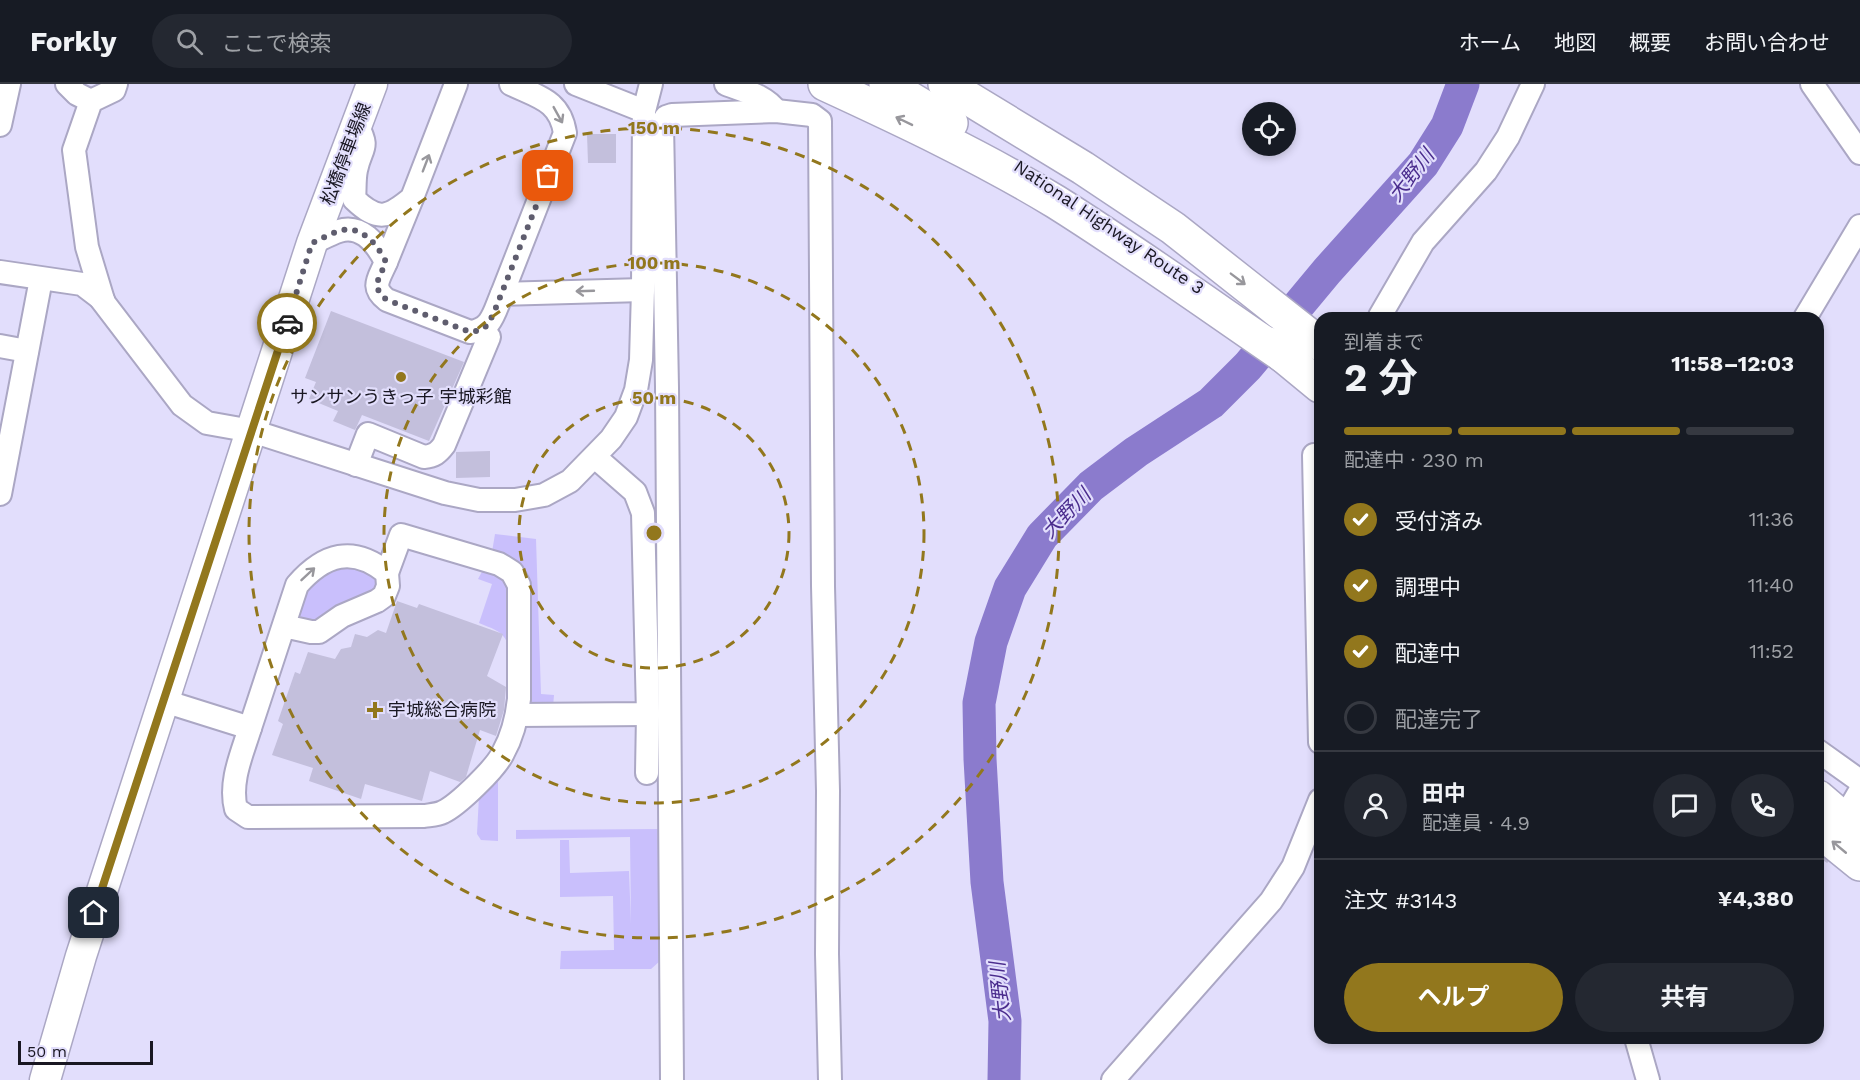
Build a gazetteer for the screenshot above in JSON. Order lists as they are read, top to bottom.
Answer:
{
  "streets": {
    "highway": ["National Highway Route 3"],
    "main road": ["松橋停車場線"]
  },
  "water": ["大野川"],
  "places": {
    "other": ["サンサンうきっ子 宇城彩館"],
    "health": ["宇城総合病院"]
  },
  "scale_bar": "50 m",
  "page": {
    "header": "Forkly",
    "search": "ここで検索",
    "nav": [
      "ホーム",
      "地図",
      "概要",
      "お問い合わせ"
    ],
    "heading": ["2 分", "到着まで", "11:58–12:03"],
    "panel": [
      "田中",
      "配達員 · 4.9",
      "注文 #3143",
      "¥4,380"
    ],
    "bar": "配達中 · 230 m",
    "list": [
      ["受付済み", "11:36"],
      ["調理中", "11:40"],
      ["配達中", "11:52"],
      "配達完了"
    ],
    "buttons": ["ヘルプ", "共有"],
    "scale": "50 m"
  },
  "rings": ["150 m", "100 m", "50 m"]
}
